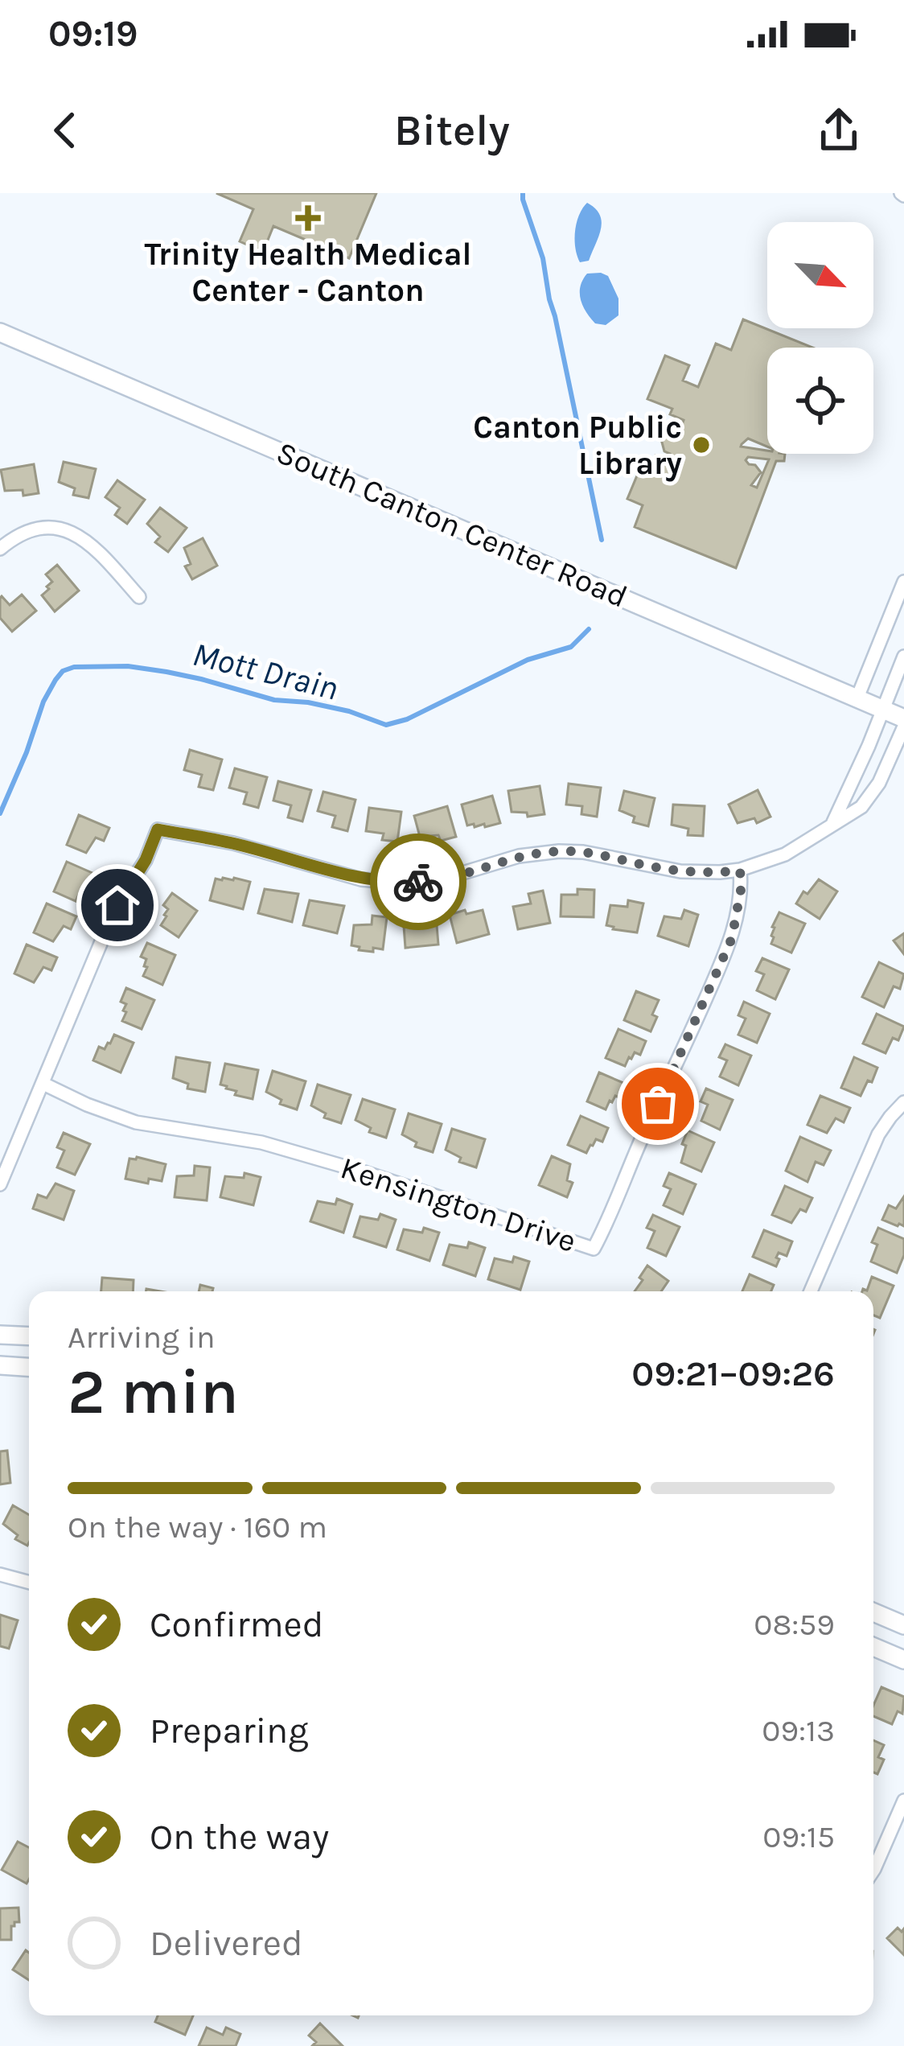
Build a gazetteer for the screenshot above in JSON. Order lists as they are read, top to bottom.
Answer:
{
  "streets": {
    "main road": ["South Canton Center Road"],
    "street": ["Kensington Drive"]
  },
  "water": ["Mott Drain"],
  "places": {
    "health": ["Trinity Health Medical Center - Canton"],
    "other": ["Canton Public Library"]
  },
  "north": "bottom right",
  "page": {
    "status": "09:19",
    "header": "Bitely",
    "heading": ["2 min", "Arriving in", "09:21–09:26"],
    "bar": "On the way · 160 m",
    "list": [
      ["Confirmed", "08:59"],
      ["Preparing", "09:13"],
      ["On the way", "09:15"],
      "Delivered"
    ]
  }
}
